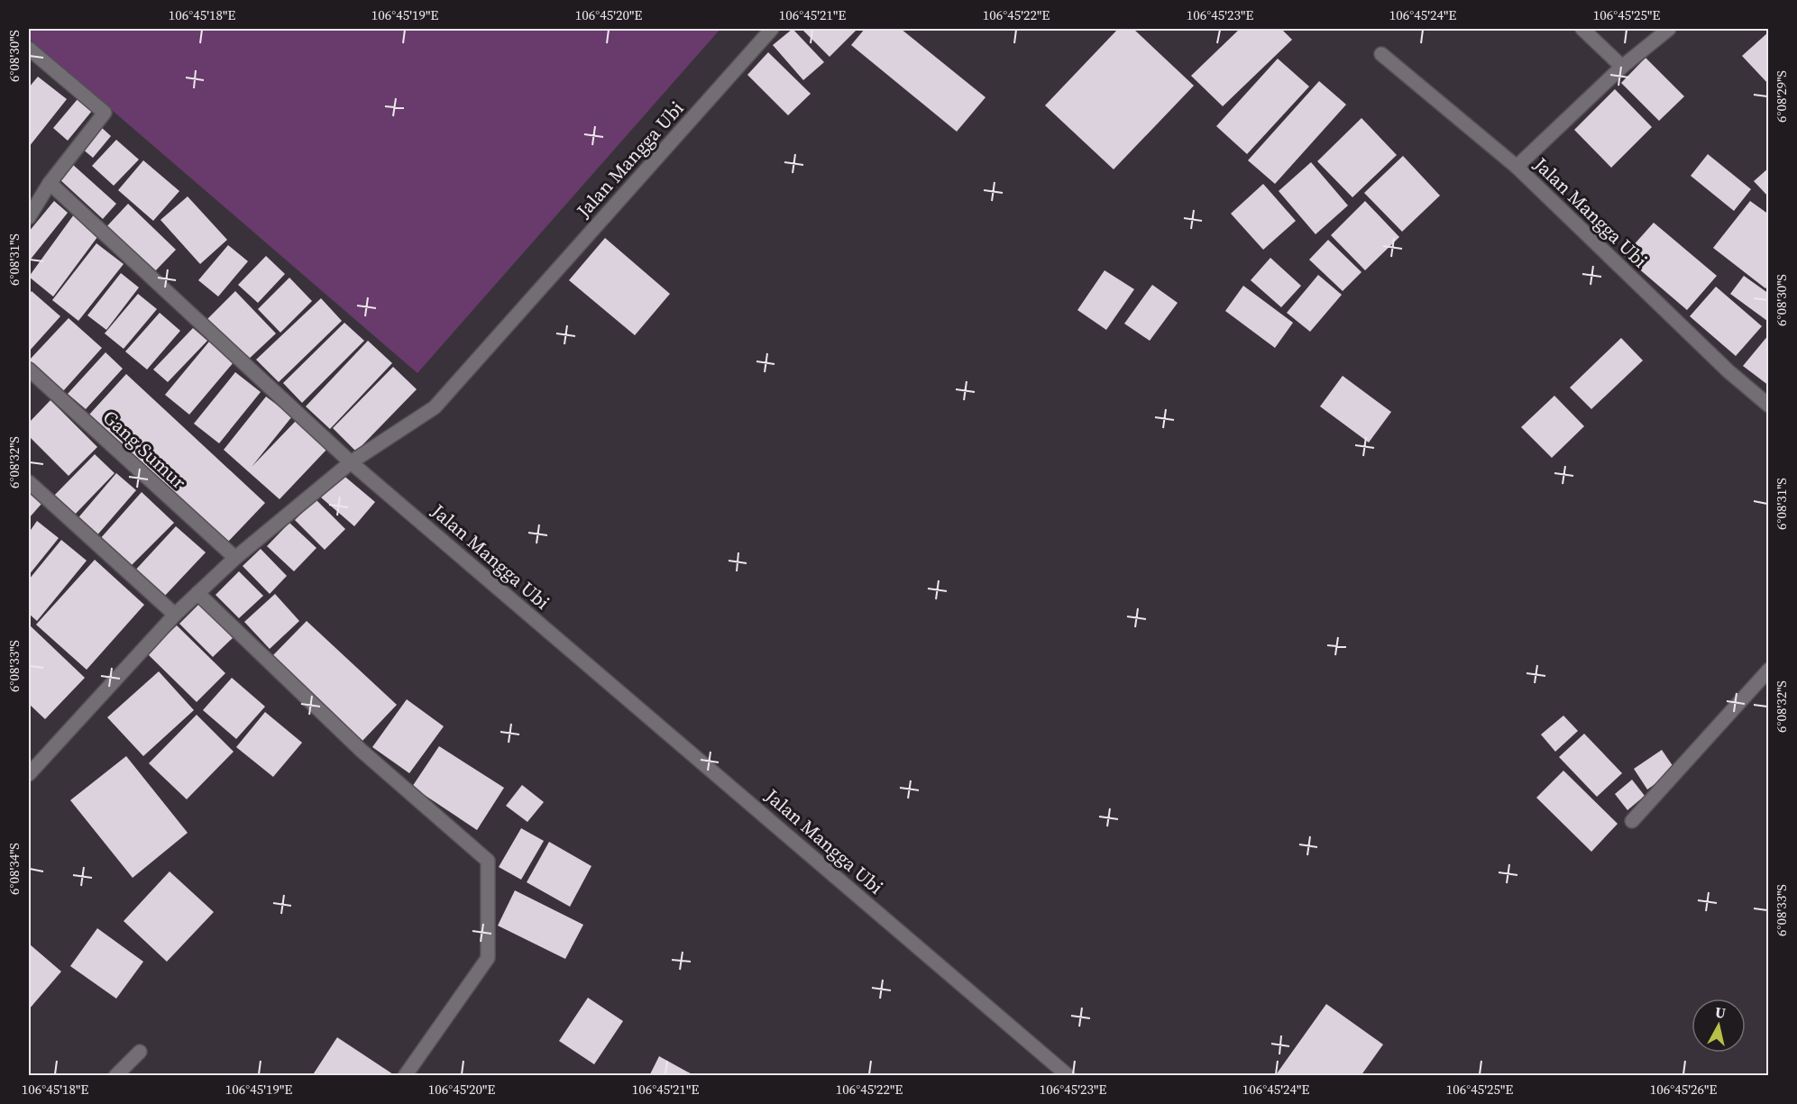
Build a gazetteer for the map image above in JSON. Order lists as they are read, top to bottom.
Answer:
{
  "streets": {
    "street": ["Jalan Mangga Ubi", "Gang Sumur"]
  },
  "north": "top",
  "coordinates": [
    "106°45'18\"E",
    "106°45'19\"E",
    "106°45'20\"E",
    "106°45'21\"E",
    "106°45'22\"E",
    "106°45'23\"E",
    "106°45'24\"E",
    "106°45'25\"E",
    "6°08'30\"S",
    "6°08'29\"S",
    "6°08'31\"S",
    "6°08'32\"S",
    "6°08'33\"S",
    "6°08'34\"S",
    "106°45'26\"E"
  ]
}
